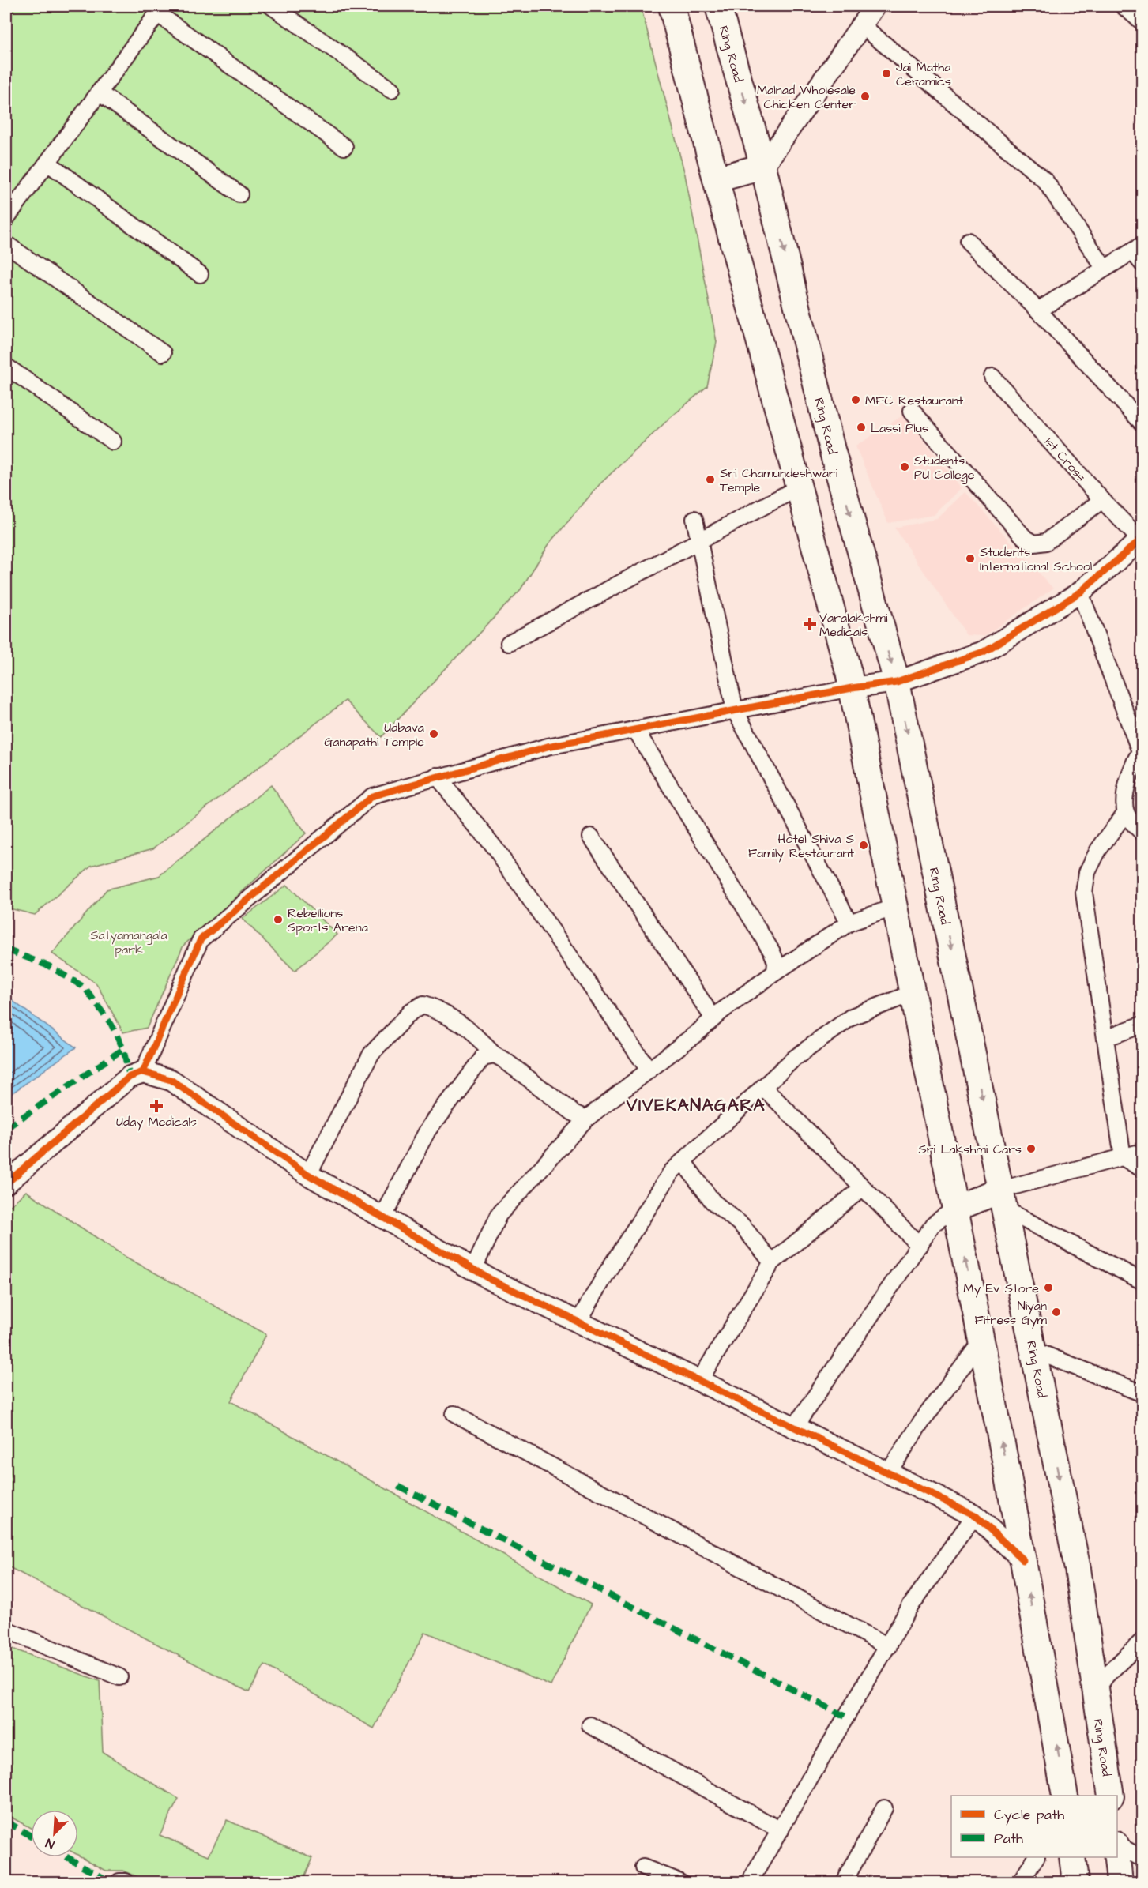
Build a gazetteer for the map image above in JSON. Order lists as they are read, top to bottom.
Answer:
{
  "streets": {
    "main road": ["Ring Road"],
    "street": ["1st Cross"]
  },
  "districts": ["VIVEKANAGARA"],
  "parks": ["Satyamangala park"],
  "places": {
    "other": [
      "Jai Matha Ceramics",
      "Malnad Wholesale Chicken Center",
      "MFC Restaurant",
      "Lassi Plus",
      "Students PU College",
      "Sri Chamundeshwari Temple",
      "Students International School",
      "Udbava Ganapathi Temple",
      "Hotel Shiva S Family Restaurant",
      "Rebellions Sports Arena",
      "Sri Lakshmi Cars",
      "My Ev Store",
      "Niyan Fitness Gym"
    ],
    "health": ["Varalakshmi Medicals", "Uday Medicals"]
  },
  "legend": ["Cycle path", "Path"],
  "north": "bottom left"
}
